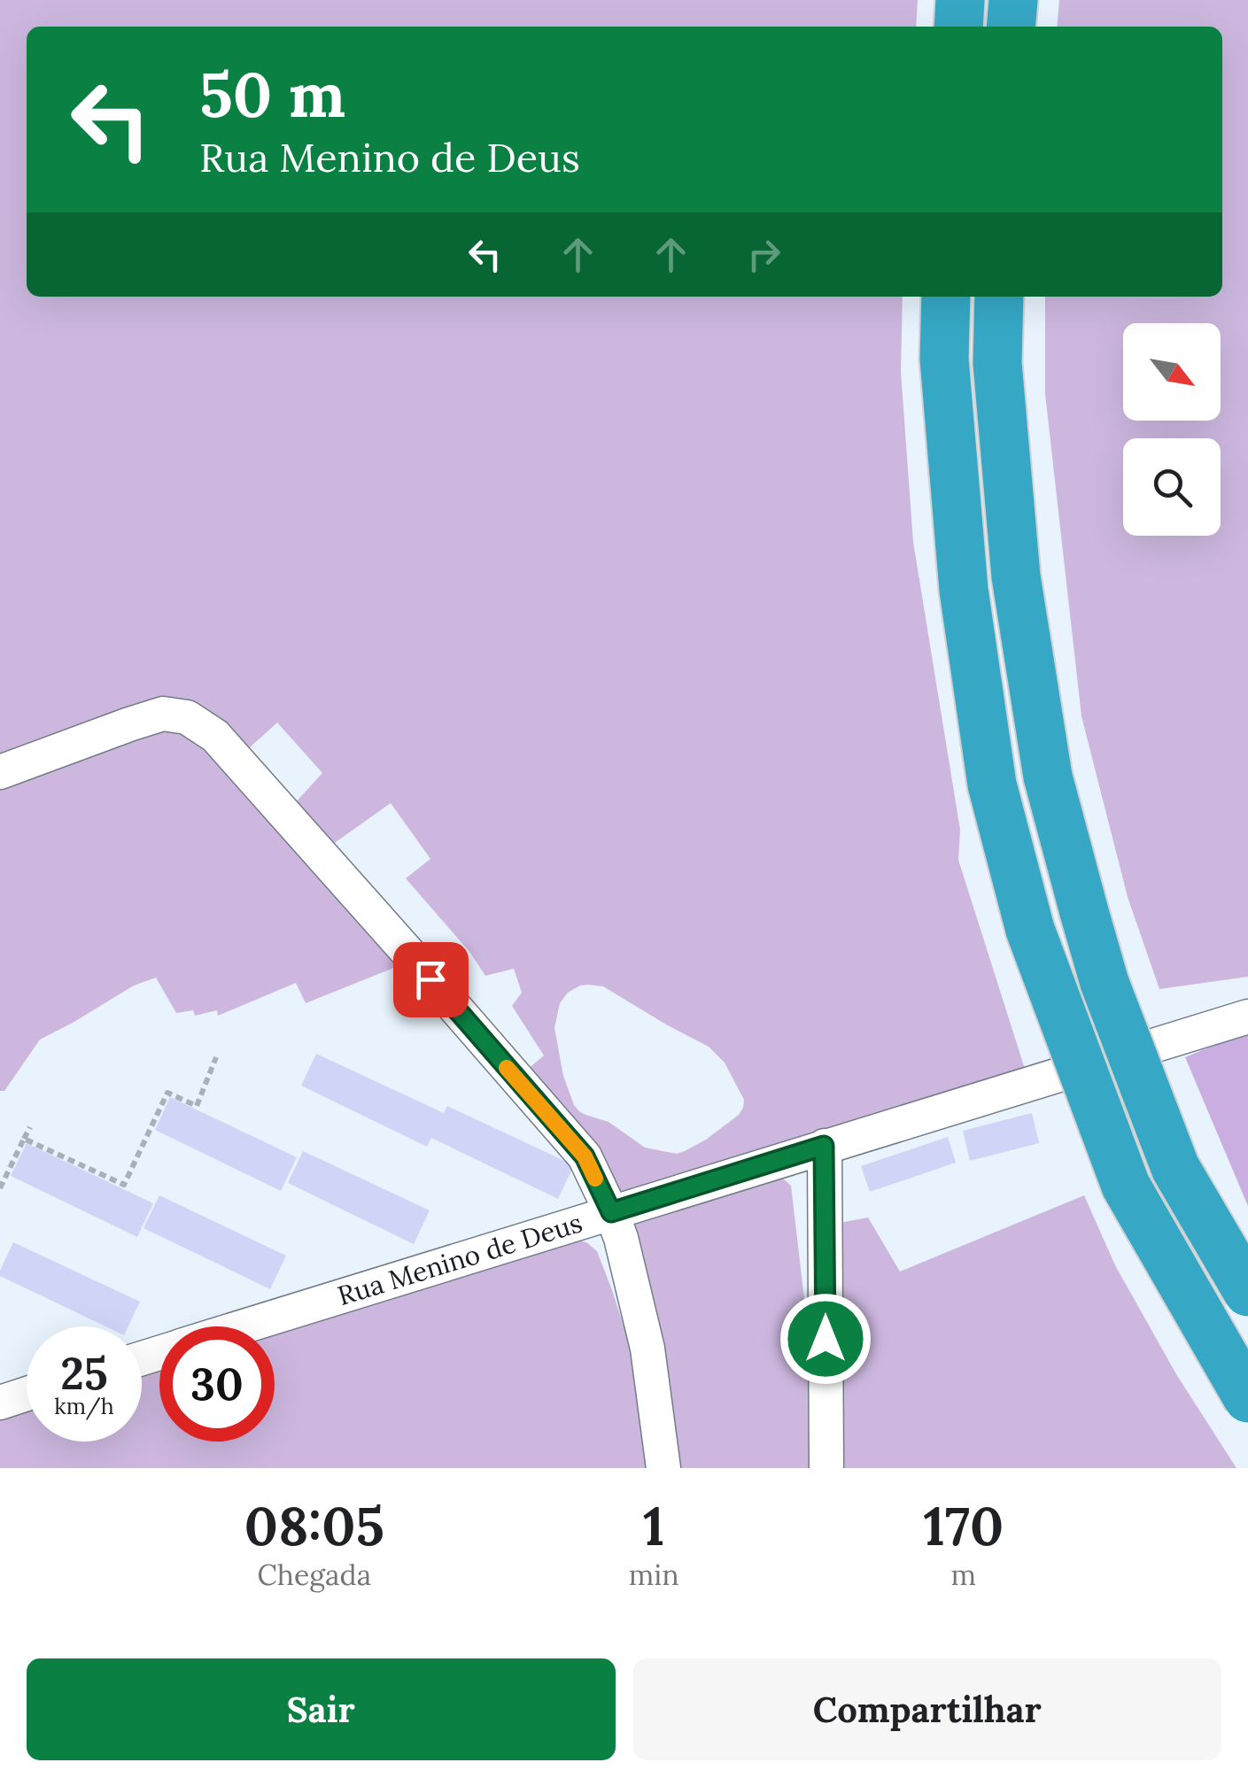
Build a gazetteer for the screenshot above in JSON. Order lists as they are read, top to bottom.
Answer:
{
  "streets": {
    "street": ["Rua Menino de Deus"]
  },
  "north": "bottom right",
  "page": {
    "turn": ["50 m", "Rua Menino de Deus"],
    "speed": "25 km/h",
    "limit": "30",
    "eta": [
      "08:05",
      "Chegada",
      "1",
      "min",
      "170",
      "m"
    ],
    "buttons": ["Sair", "Compartilhar"]
  }
}
